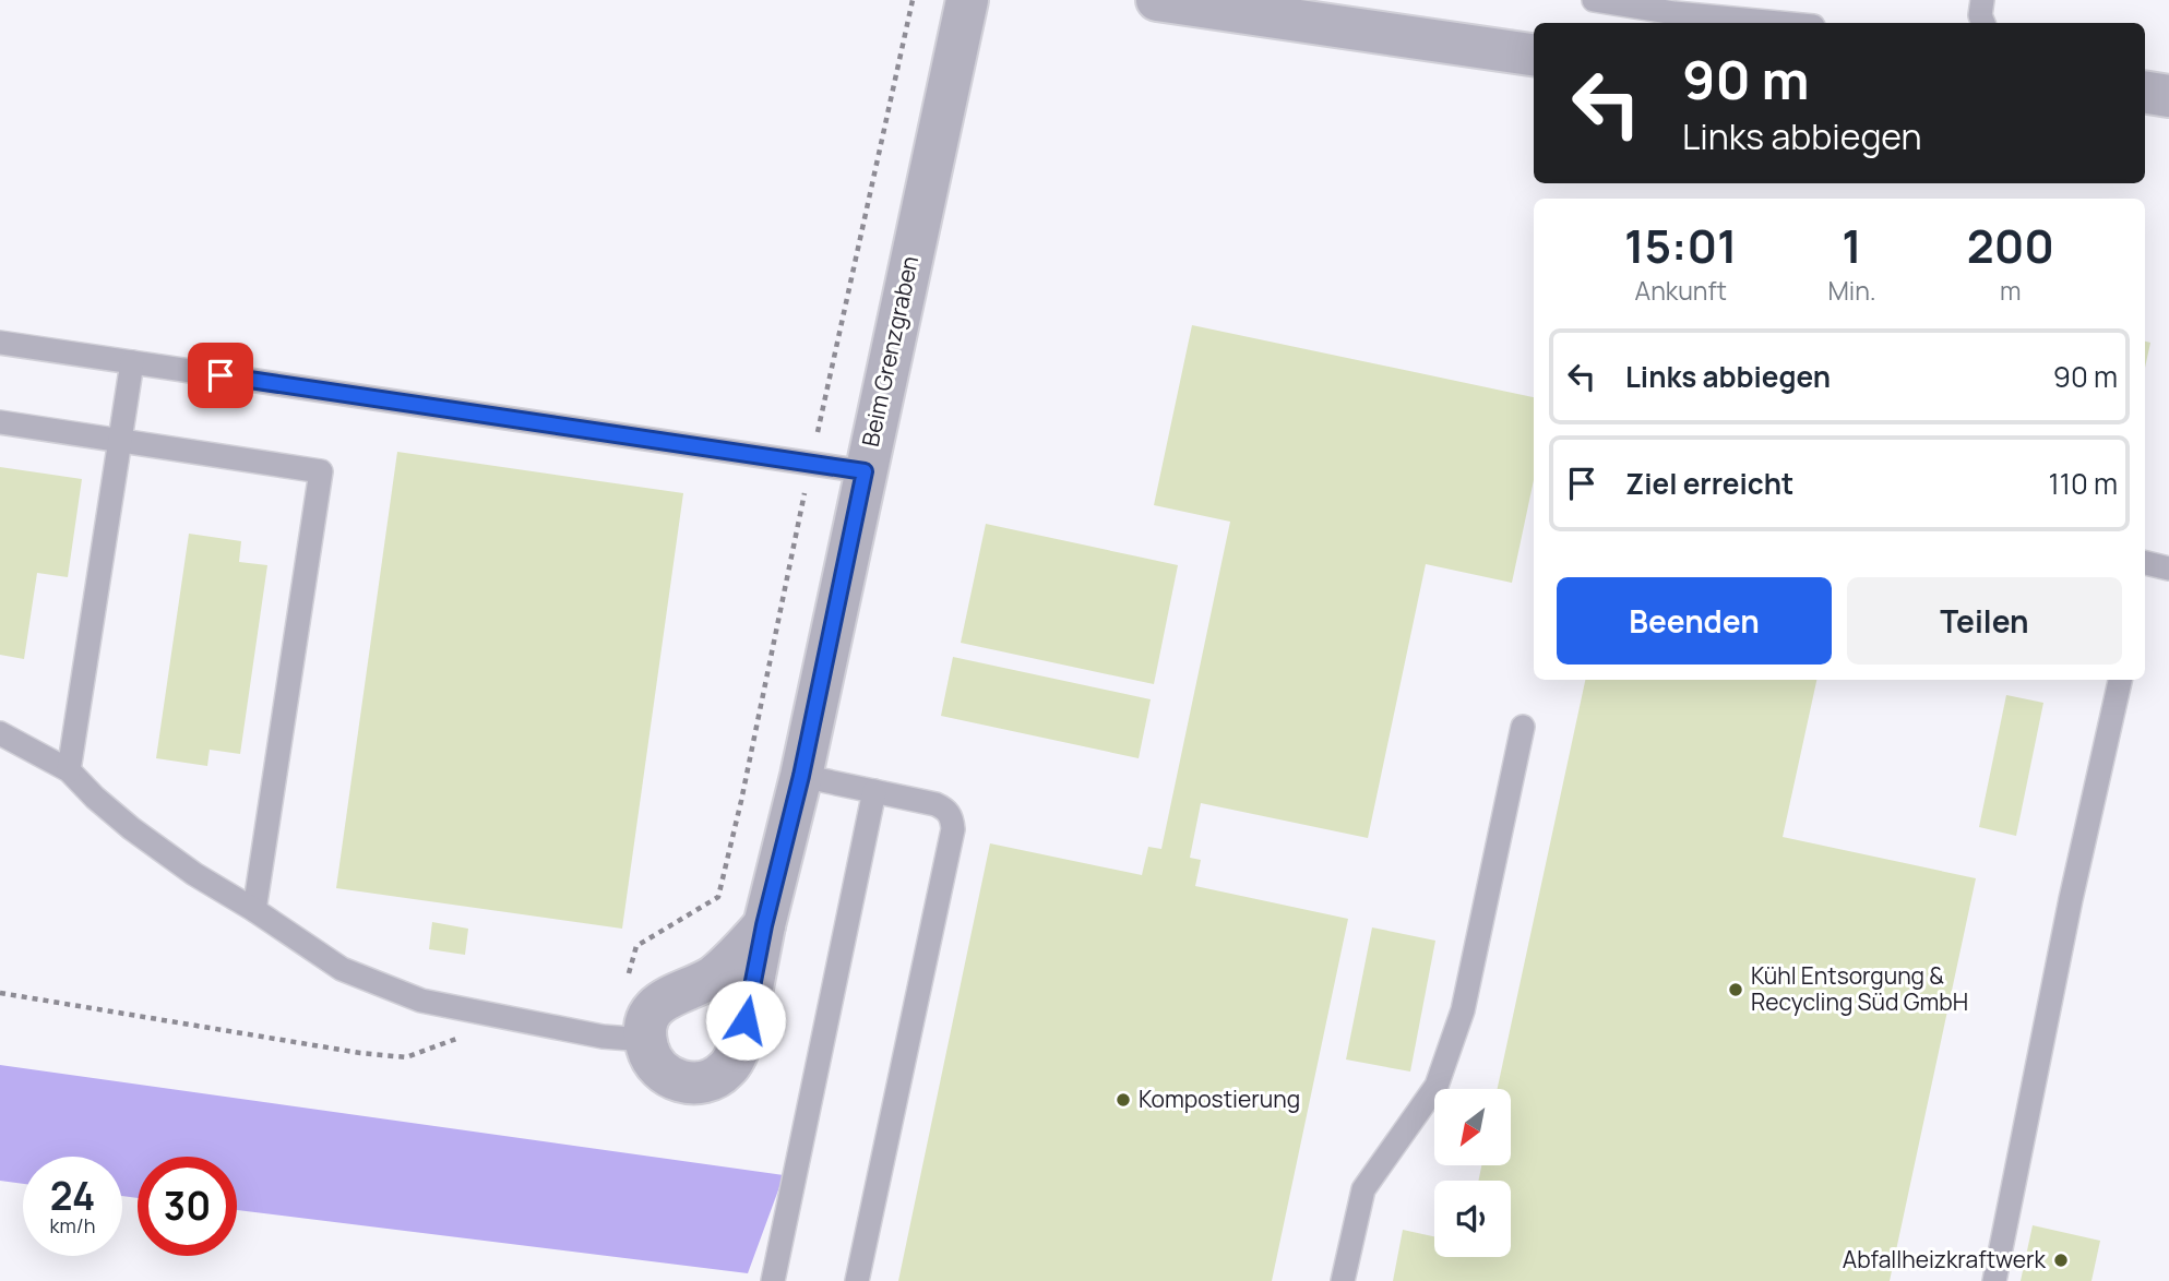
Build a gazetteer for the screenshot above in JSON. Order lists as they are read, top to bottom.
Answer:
{
  "streets": {
    "street": ["Beim Grenzgraben"]
  },
  "places": ["Kühl Entsorgung & Recycling Süd GmbH", "Kompostierung", "Abfallheizkraftwerk"],
  "north": "bottom left",
  "page": {
    "turn": ["90 m", "Links abbiegen"],
    "eta": [
      "15:01",
      "Ankunft",
      "1",
      "Min.",
      "200",
      "m"
    ],
    "list": [
      {
        "name": "Links abbiegen",
        "value": "90 m"
      },
      {
        "name": "Ziel erreicht",
        "value": "110 m"
      }
    ],
    "buttons": ["Beenden", "Teilen"],
    "speed": "24 km/h",
    "limit": "30"
  }
}
